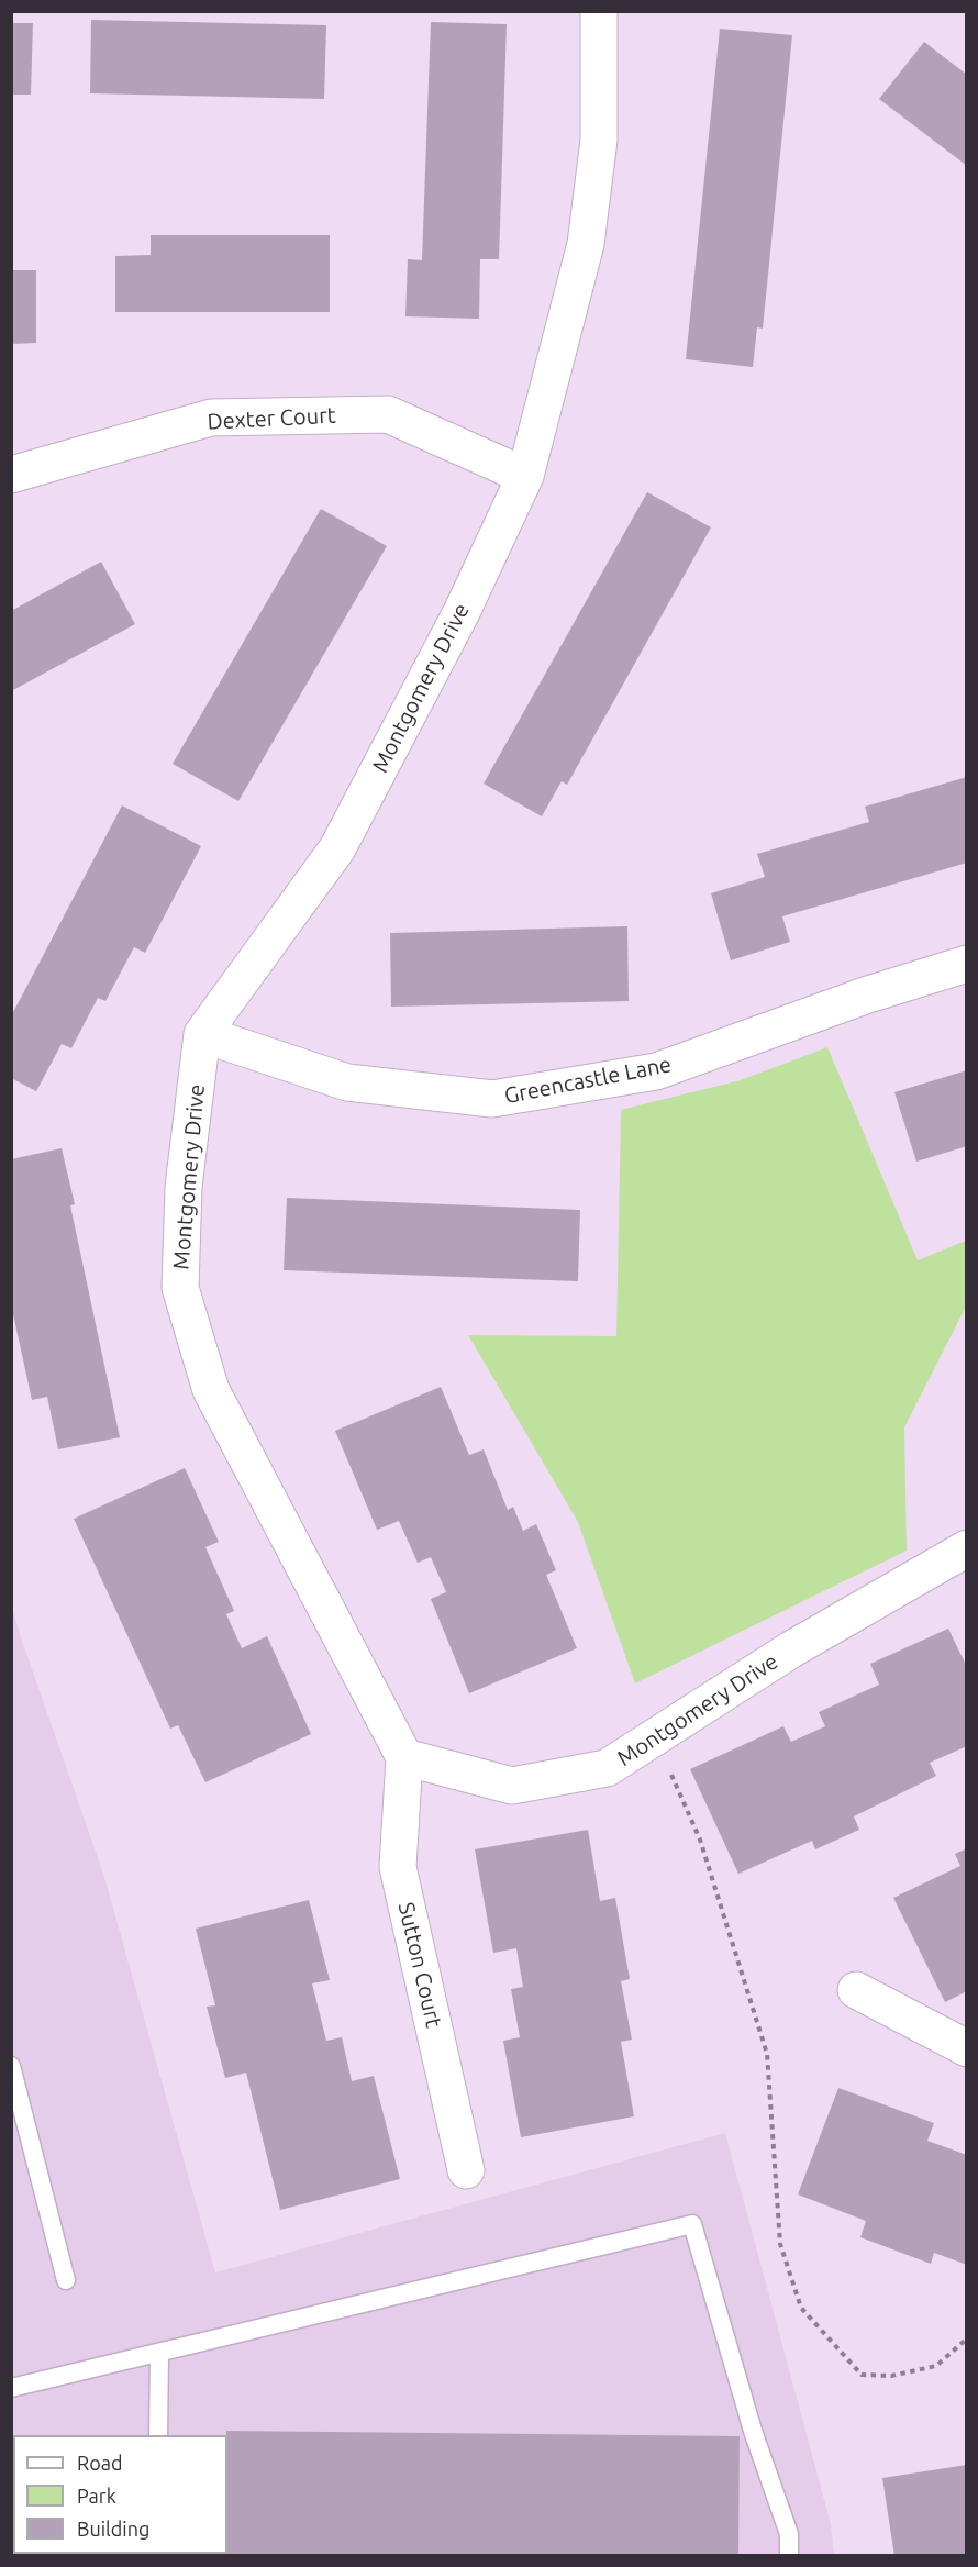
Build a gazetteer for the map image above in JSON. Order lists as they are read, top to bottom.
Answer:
{
  "streets": {
    "street": [
      "Dexter Court",
      "Montgomery Drive",
      "Greencastle Lane",
      "Sutton Court"
    ]
  },
  "crossings": [
    ["Dexter Court", "Montgomery Drive"],
    ["Montgomery Drive", "Greencastle Lane"],
    ["Montgomery Drive", "Sutton Court"]
  ],
  "legend": ["Road", "Park", "Building"]
}
